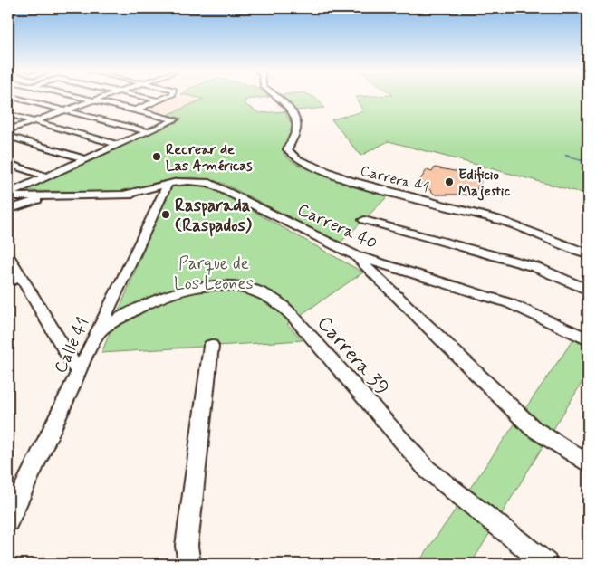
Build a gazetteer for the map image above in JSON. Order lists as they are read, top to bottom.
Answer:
{
  "streets": {
    "street": [
      "Carrera 41",
      "Carrera 40",
      "Calle 41",
      "Carrera 39"
    ]
  },
  "crossings": [
    ["Carrera 40", "Calle 41"],
    ["Calle 41", "Carrera 39"]
  ],
  "parks": ["Parque de Los Leones"],
  "places": ["Recrear de Las Américas", "Edificio Majestic", "Rasparada (Raspados)"]
}
